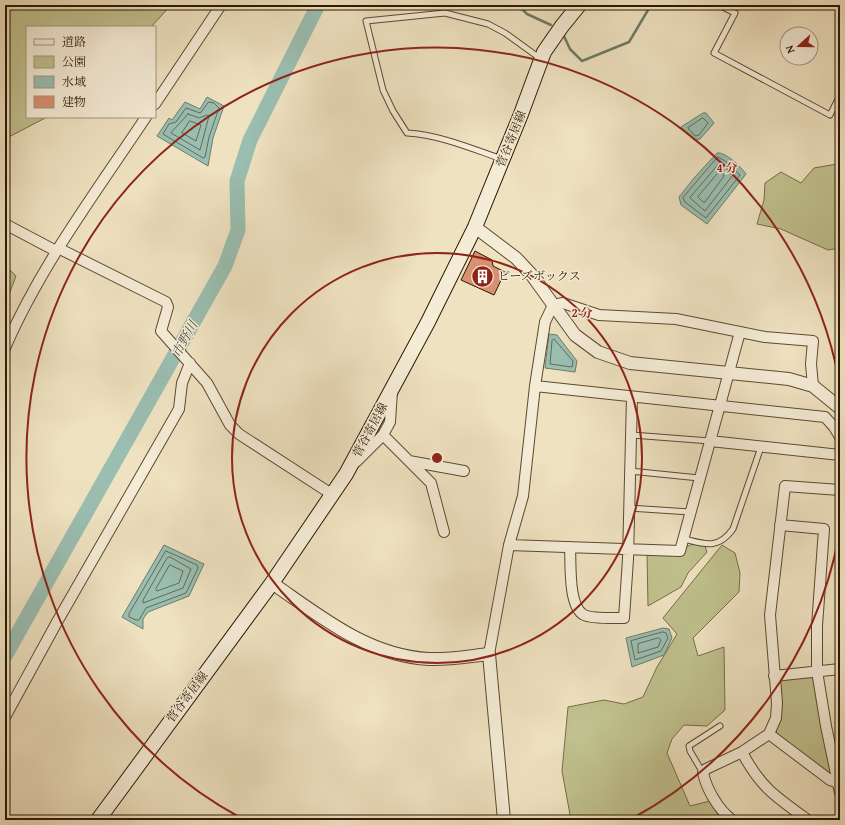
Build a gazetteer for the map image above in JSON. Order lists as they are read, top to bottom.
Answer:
{
  "streets": {
    "main road": ["菅谷寄居線"]
  },
  "water": ["市野川"],
  "places": {
    "building": ["ピーズボックス"]
  },
  "legend": [
    "道路",
    "公園",
    "水域",
    "建物"
  ],
  "north": "left",
  "rings": ["4 分", "2 分"]
}
